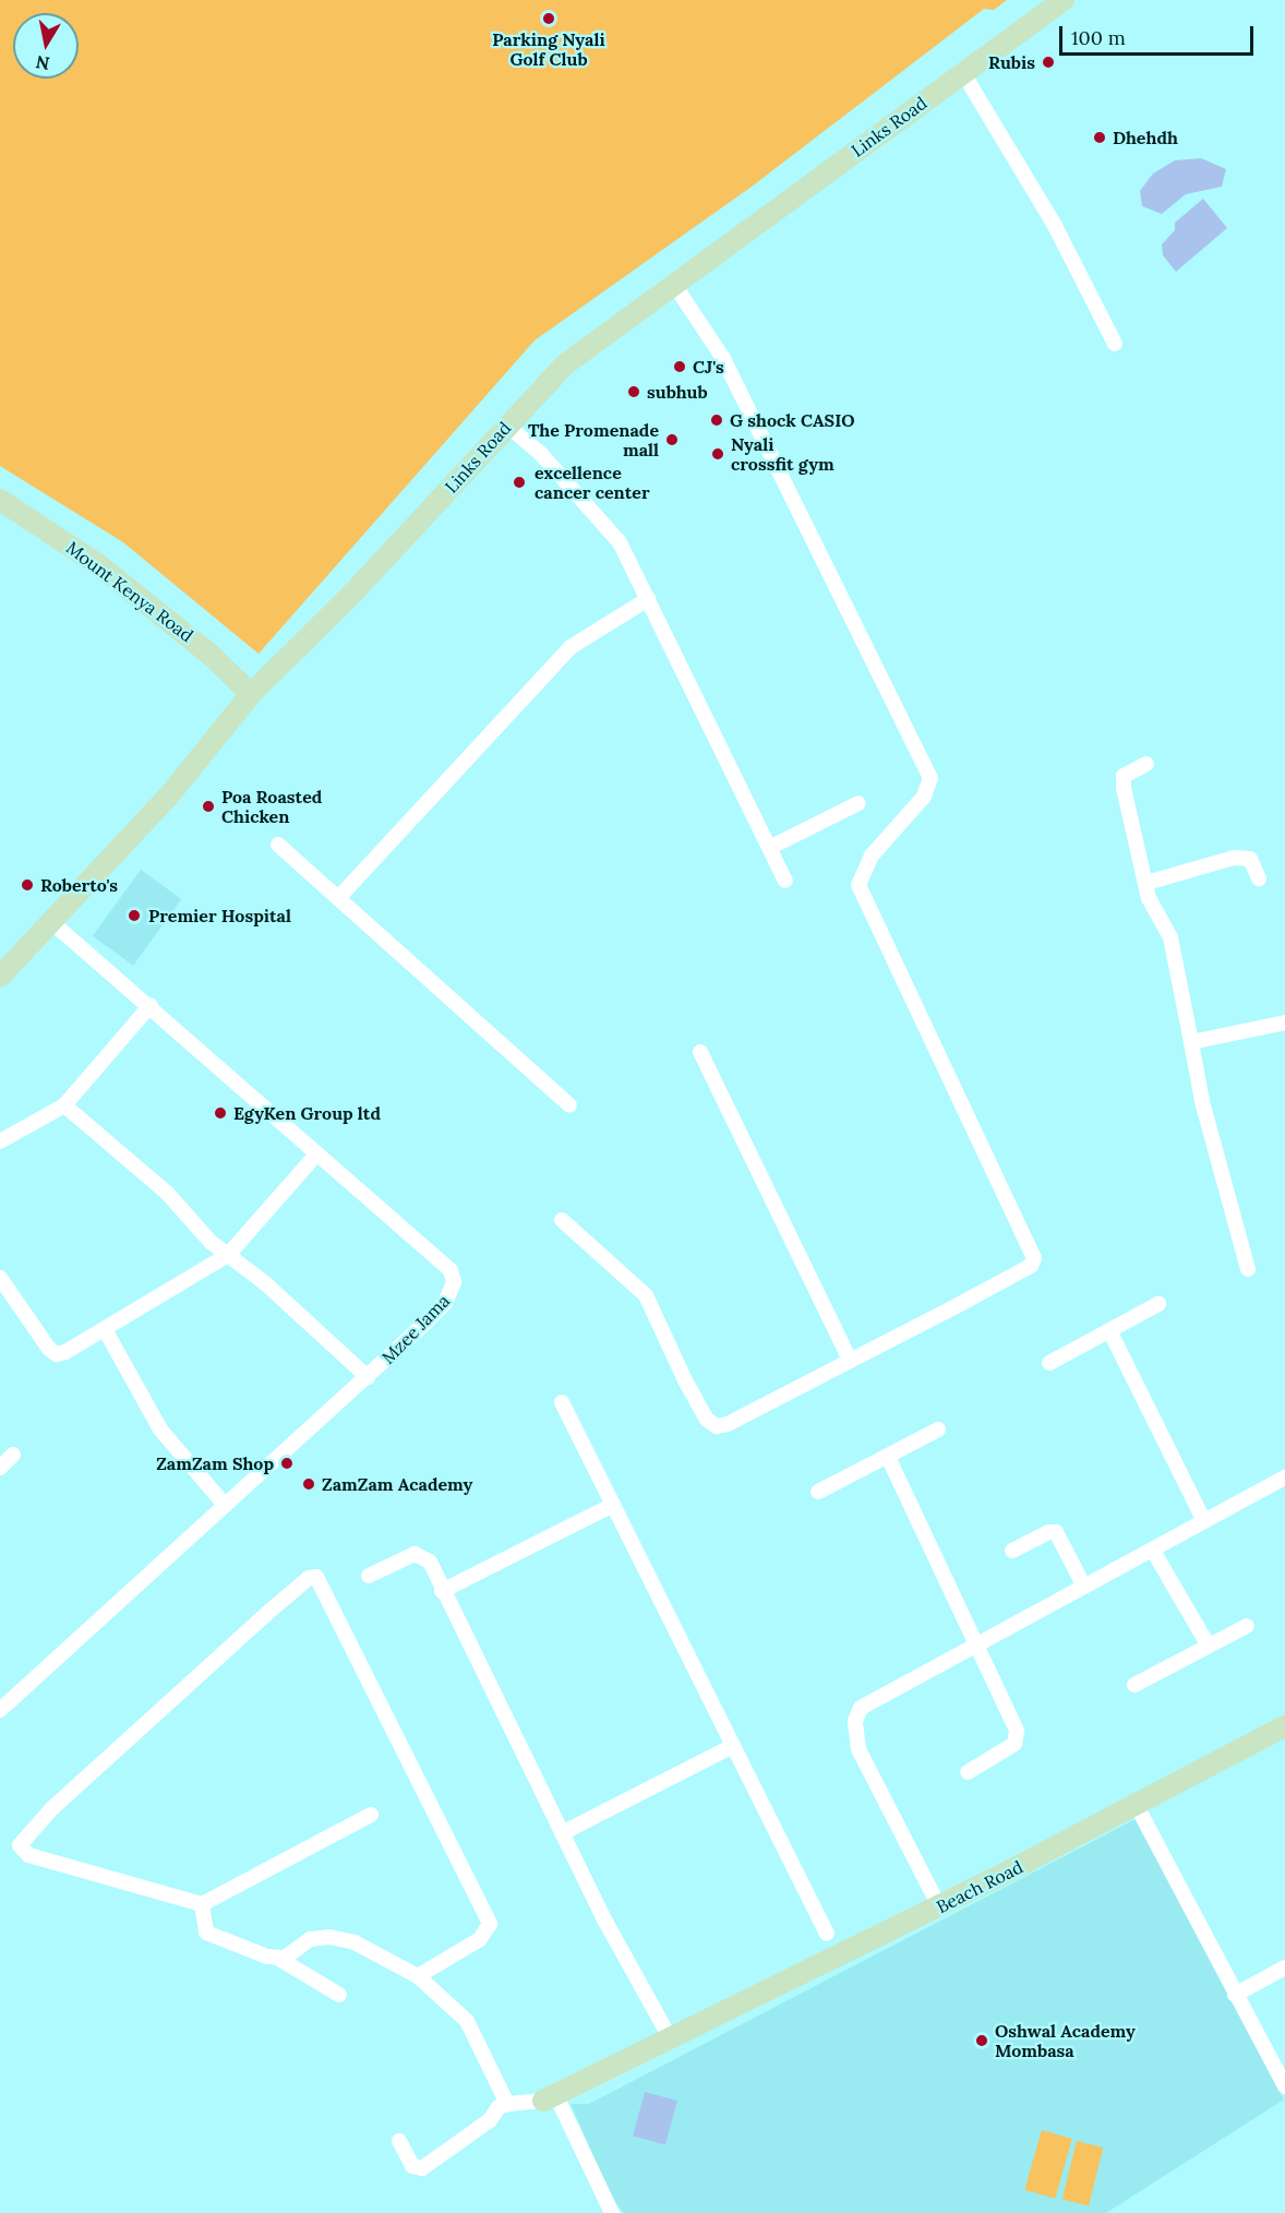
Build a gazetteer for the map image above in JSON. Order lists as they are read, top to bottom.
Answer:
{
  "streets": {
    "main road": ["Links Road", "Mount Kenya Road", "Beach Road"],
    "street": ["Mzee Jama"]
  },
  "crossings": [
    ["Links Road", "Mount Kenya Road"],
    ["Links Road", "Mzee Jama"]
  ],
  "places": [
    "Parking Nyali Golf Club",
    "Rubis",
    "Dhehdh",
    "CJ's",
    "subhub",
    "G shock CASIO",
    "The Promenade mall",
    "Nyali crossfit gym",
    "excellence cancer center",
    "Poa Roasted Chicken",
    "Roberto's",
    "Premier Hospital",
    "EgyKen Group ltd",
    "ZamZam Shop",
    "ZamZam Academy",
    "Oshwal Academy Mombasa"
  ],
  "scale_bar": "100 m",
  "north": "bottom"
}
